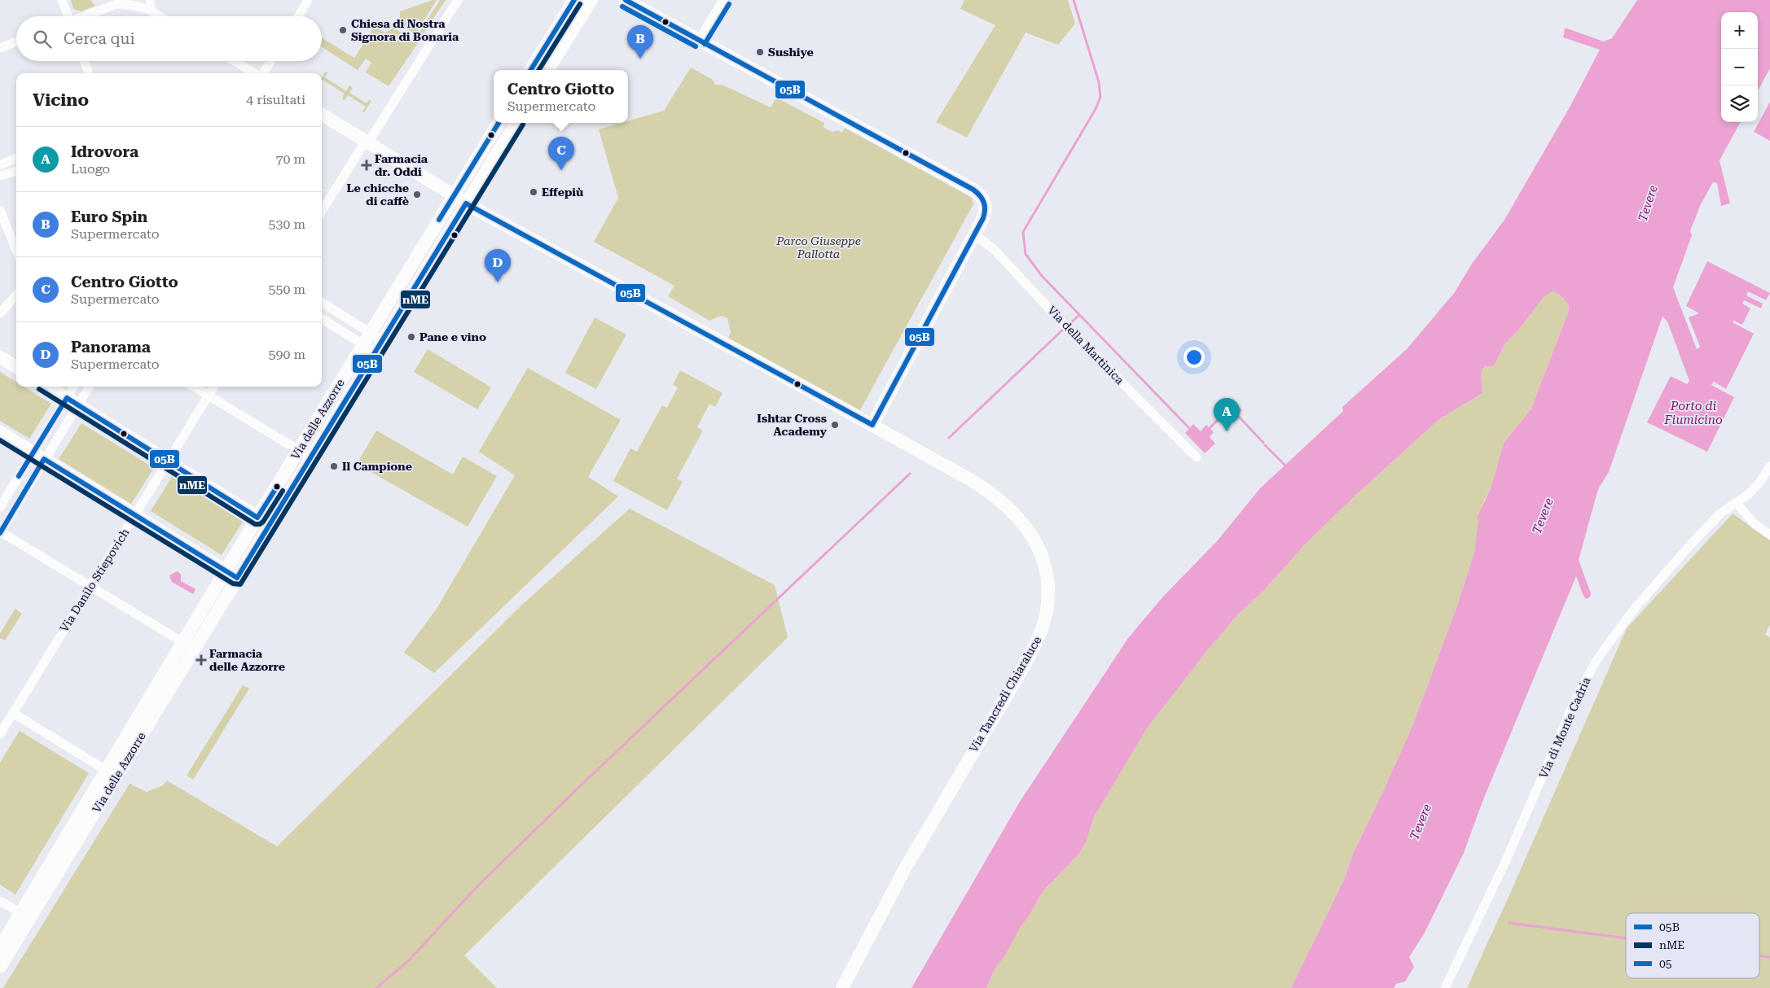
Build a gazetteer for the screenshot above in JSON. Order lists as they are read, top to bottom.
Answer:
{
  "streets": {
    "street": [
      "Via della Martinica",
      "Via delle Azzorre",
      "Via Danilo Stiepovich",
      "Via Tancredi Chiaraluce",
      "Via di Monte Cadria"
    ]
  },
  "crossings": [
    ["Via delle Azzorre", "Via Tancredi Chiaraluce"]
  ],
  "water": ["Tevere", "Porto di Fiumicino"],
  "parks": ["Parco Giuseppe Pallotta"],
  "places": {
    "other": [
      "Chiesa di Nostra Signora di Bonaria",
      "Sushiye",
      "Effepiù",
      "Le chicche di caffè",
      "Pane e vino",
      "Ishtar Cross Academy",
      "Il Campione"
    ],
    "health": ["Farmacia dr. Oddi", "Farmacia delle Azzorre"]
  },
  "lines": ["transit line 05B", "transit line nME", "transit line 05"],
  "legend": ["05B", "nME", "05"],
  "page": {
    "map_buttons": ["+", "−"],
    "search": "Cerca qui",
    "pins": [
      "B",
      "C",
      "D",
      "A"
    ],
    "popup": ["Centro Giotto", "Supermercato"],
    "heading": ["Vicino", "4 risultati"],
    "list": [
      {
        "mark": "A",
        "name": "Idrovora",
        "note": "Luogo",
        "value": "70 m"
      },
      {
        "mark": "B",
        "name": "Euro Spin",
        "note": "Supermercato",
        "value": "530 m"
      },
      {
        "mark": "C",
        "name": "Centro Giotto",
        "note": "Supermercato",
        "value": "550 m"
      },
      {
        "mark": "D",
        "name": "Panorama",
        "note": "Supermercato",
        "value": "590 m"
      }
    ]
  }
}
